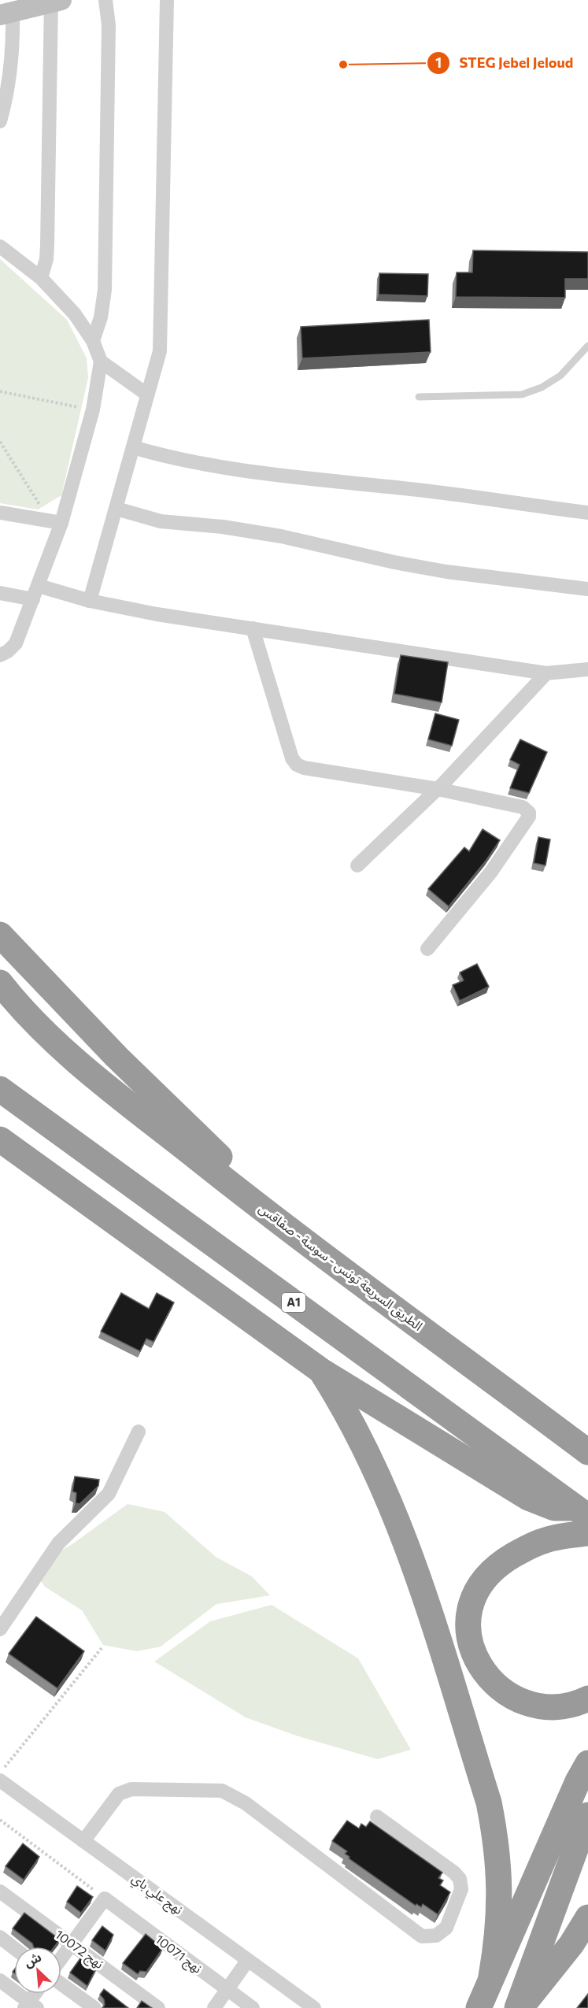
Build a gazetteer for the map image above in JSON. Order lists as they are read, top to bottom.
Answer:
{
  "streets": {
    "highway": ["الطريق السريعة تونس - سوسة - صفاقس", "A1"],
    "street": ["نهج علي باي", "نهج 10072", "نهج 10071"]
  },
  "places": ["STEG Jebel Jeloud"],
  "north": "top left"
}
